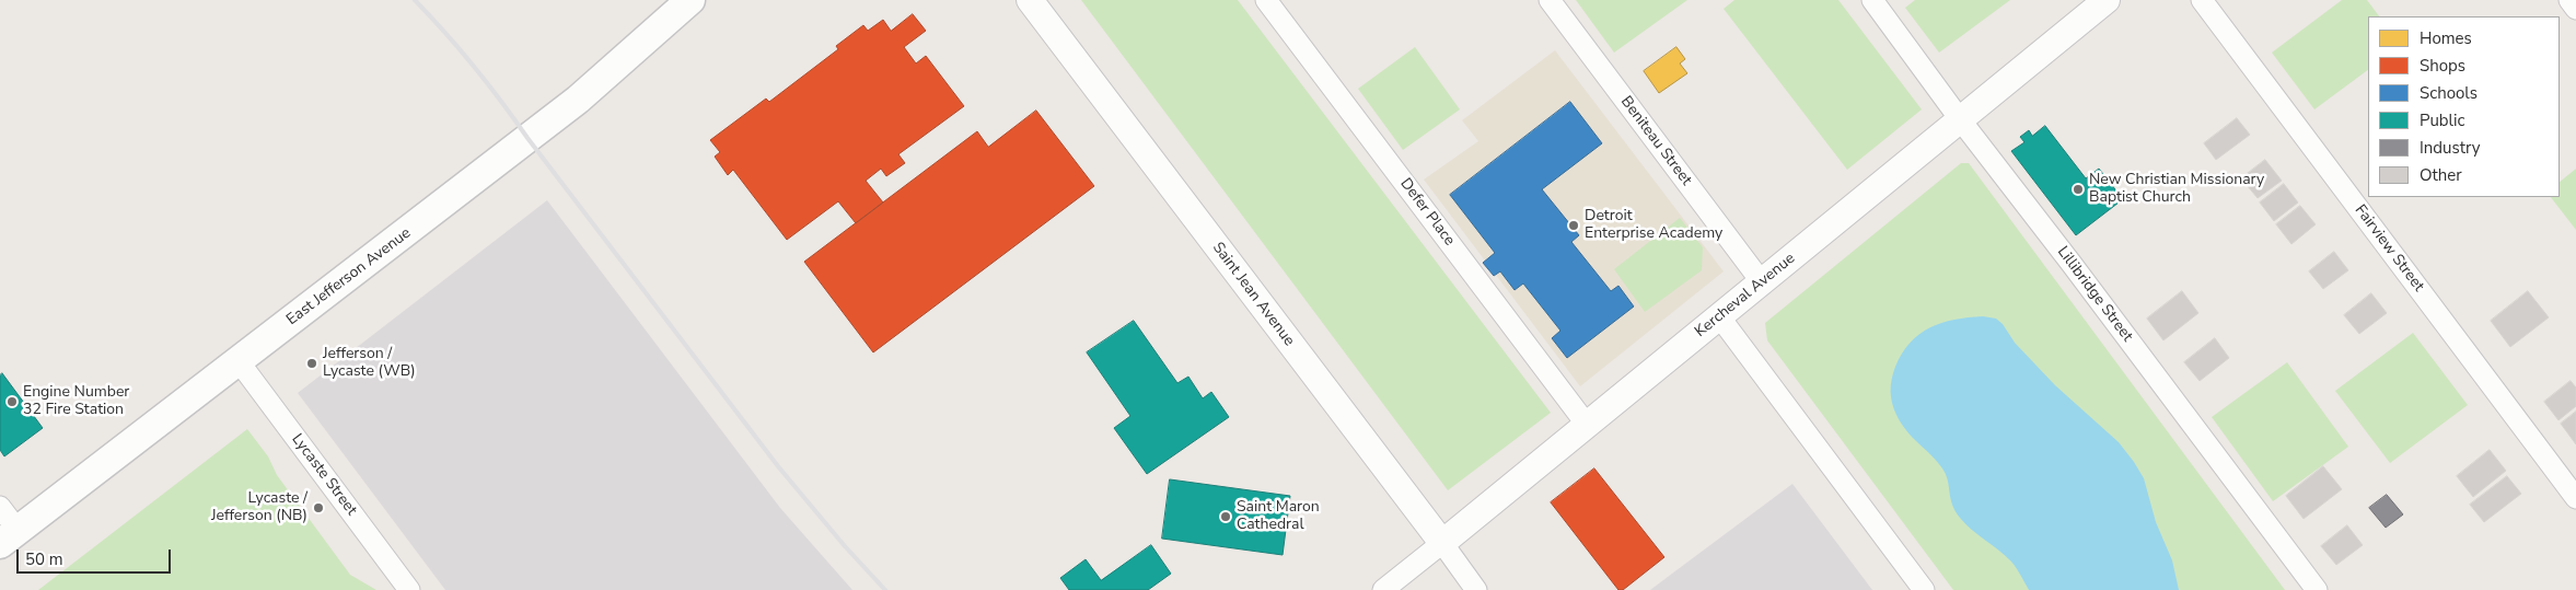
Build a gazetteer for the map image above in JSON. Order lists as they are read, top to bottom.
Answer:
{
  "streets": {
    "main road": ["East Jefferson Avenue"],
    "street": [
      "Beniteau Street",
      "Defer Place",
      "Fairview Street",
      "Saint Jean Avenue",
      "Lillibridge Street",
      "Kercheval Avenue",
      "Lycaste Street"
    ]
  },
  "crossings": [
    ["Beniteau Street", "Kercheval Avenue"],
    ["Defer Place", "Kercheval Avenue"],
    ["East Jefferson Avenue", "Lycaste Street"],
    ["Saint Jean Avenue", "Kercheval Avenue"],
    ["Lillibridge Street", "Kercheval Avenue"]
  ],
  "places": [
    "New Christian Missionary Baptist Church",
    "Detroit Enterprise Academy",
    "Jefferson / Lycaste (WB)",
    "Engine Number 32 Fire Station",
    "Lycaste / Jefferson (NB)",
    "Saint Maron Cathedral"
  ],
  "legend": [
    "Homes",
    "Shops",
    "Schools",
    "Public",
    "Industry",
    "Other"
  ],
  "scale_bar": "50 m"
}
